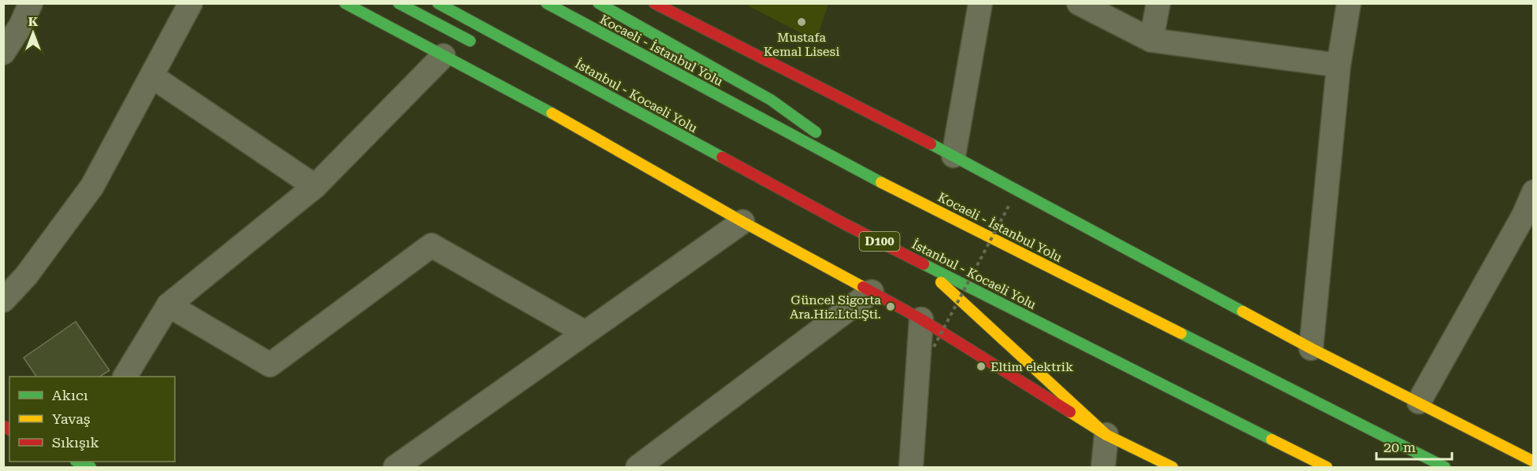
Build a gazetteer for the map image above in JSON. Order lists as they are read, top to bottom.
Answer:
{
  "streets": {
    "main road": ["Kocaeli - İstanbul Yolu", "İstanbul - Kocaeli Yolu", "D100"]
  },
  "places": ["Mustafa Kemal Lisesi", "Güncel Sigorta Ara.Hiz.Ltd.Şti.", "Eltim elektrik"],
  "legend": ["Akıcı", "Yavaş", "Sıkışık"],
  "scale_bar": "20 m",
  "north": "top"
}
